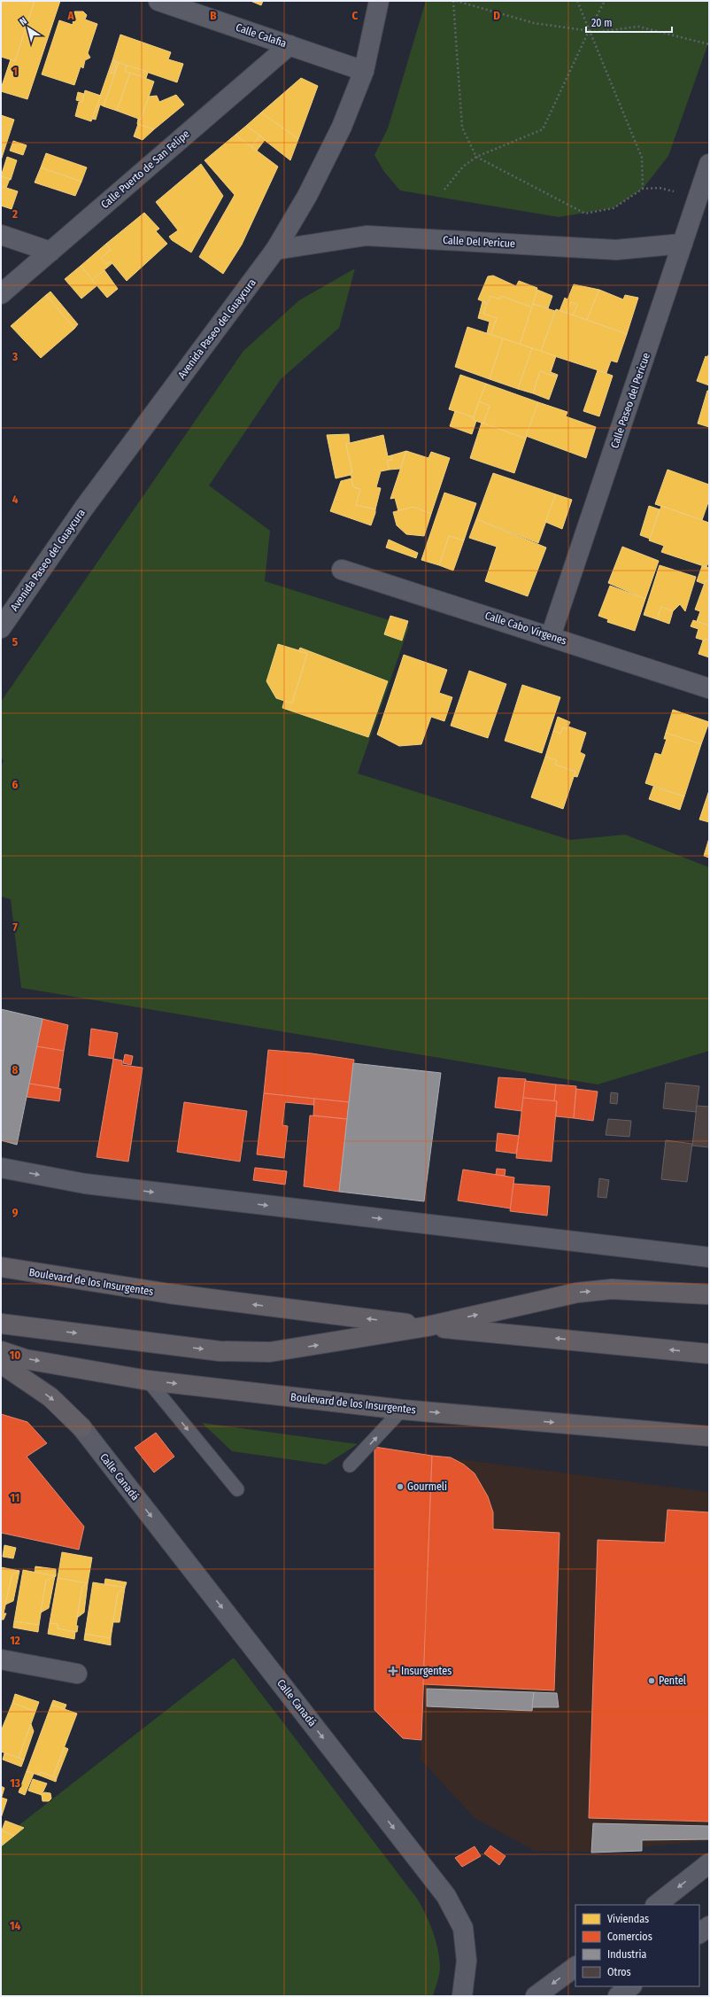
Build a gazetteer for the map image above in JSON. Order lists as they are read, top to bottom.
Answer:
{
  "streets": {
    "main road": ["Boulevard de los Insurgentes"],
    "street": [
      "Calle Calafia",
      "Calle Puerto de San Felipe",
      "Calle Del Pericue",
      "Avenida Paseo del Guaycura",
      "Calle Paseo del Pericue",
      "Calle Cabo Vírgenes",
      "Calle Canadá"
    ]
  },
  "crossings": [
    ["Calle Calafia", "Calle Puerto de San Felipe"],
    ["Calle Calafia", "Avenida Paseo del Guaycura"],
    ["Calle Del Pericue", "Avenida Paseo del Guaycura"],
    ["Calle Del Pericue", "Calle Paseo del Pericue"],
    ["Calle Paseo del Pericue", "Calle Cabo Vírgenes"]
  ],
  "one_way": ["Calle Canadá"],
  "places": {
    "other": ["Gourmeli", "Pentel"],
    "health": ["Insurgentes"]
  },
  "legend": [
    "Viviendas",
    "Comercios",
    "Industria",
    "Otros"
  ],
  "scale_bar": "20 m",
  "north": "top left",
  "grid": {
    "columns": [
      "A",
      "B",
      "C",
      "D"
    ],
    "rows": [
      "1",
      "2",
      "3",
      "4",
      "5",
      "6",
      "7",
      "8",
      "9",
      "10",
      "11",
      "12",
      "13",
      "14"
    ]
  }
}
